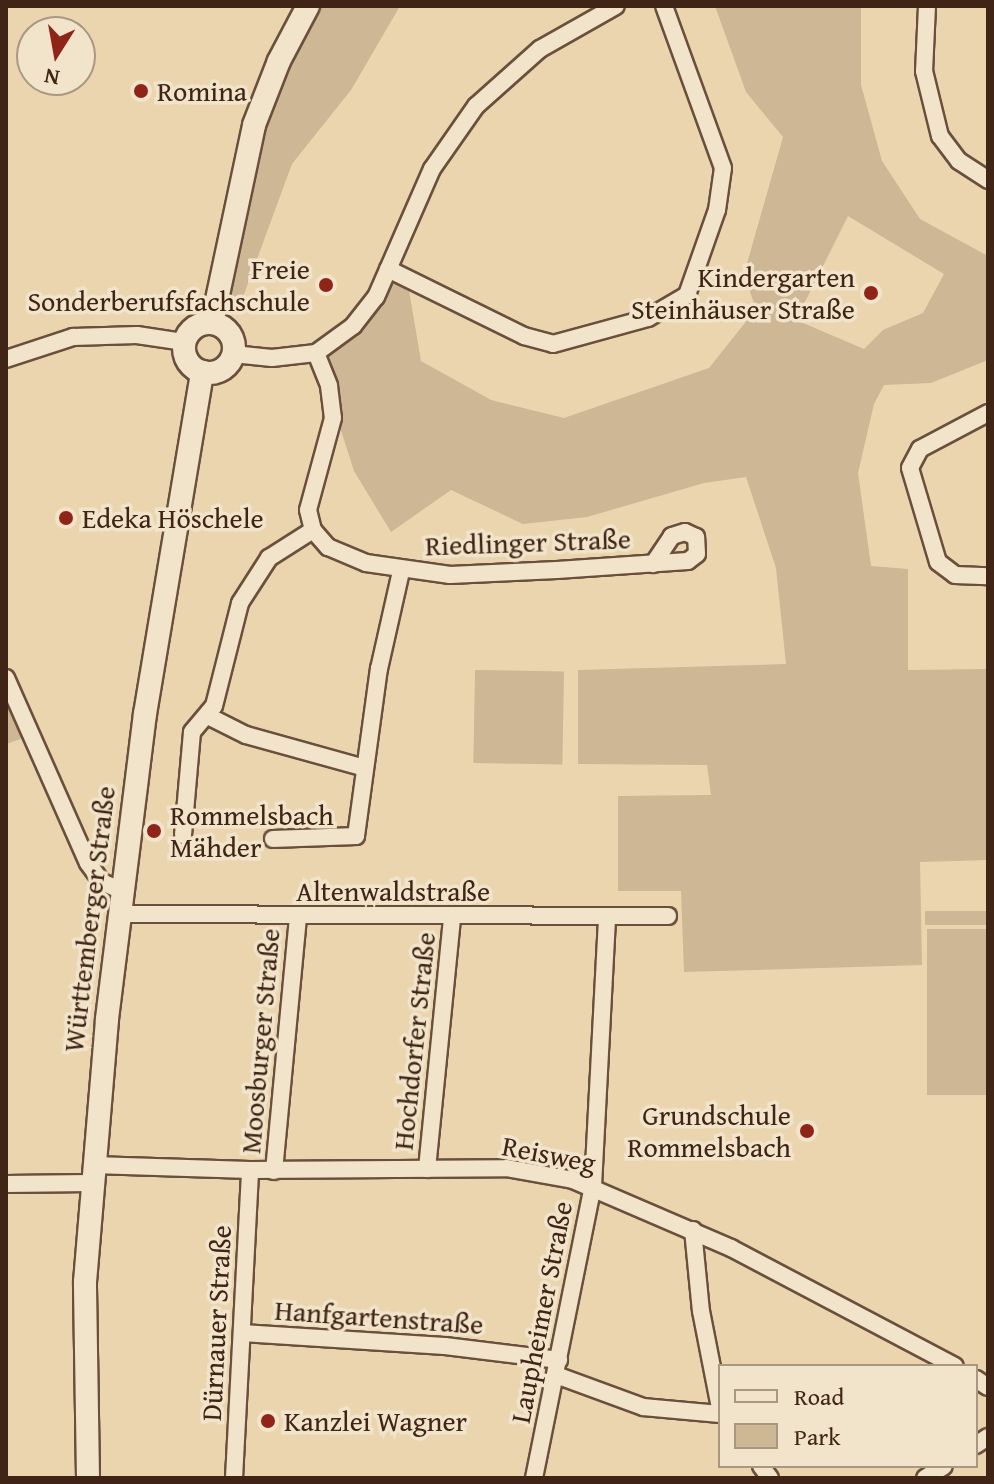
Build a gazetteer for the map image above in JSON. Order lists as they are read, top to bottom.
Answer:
{
  "streets": {
    "main road": ["Württemberger Straße"],
    "street": [
      "Riedlinger Straße",
      "Altenwaldstraße",
      "Moosburger Straße",
      "Hochdorfer Straße",
      "Reisweg",
      "Laupheimer Straße",
      "Hanfgartenstraße",
      "Dürnauer Straße"
    ]
  },
  "crossings": [
    ["Altenwaldstraße", "Württemberger Straße"],
    ["Altenwaldstraße", "Moosburger Straße"],
    ["Altenwaldstraße", "Hochdorfer Straße"],
    ["Altenwaldstraße", "Laupheimer Straße"],
    ["Württemberger Straße", "Reisweg"],
    ["Moosburger Straße", "Reisweg"],
    ["Hochdorfer Straße", "Reisweg"],
    ["Reisweg", "Laupheimer Straße"],
    ["Reisweg", "Dürnauer Straße"],
    ["Laupheimer Straße", "Hanfgartenstraße"],
    ["Hanfgartenstraße", "Dürnauer Straße"]
  ],
  "places": [
    "Romina",
    "Freie Sonderberufsfachschule",
    "Kindergarten Steinhäuser Straße",
    "Edeka Höschele",
    "Rommelsbach Mähder",
    "Grundschule Rommelsbach",
    "Kanzlei Wagner"
  ],
  "legend": ["Road", "Park"],
  "north": "bottom"
}
